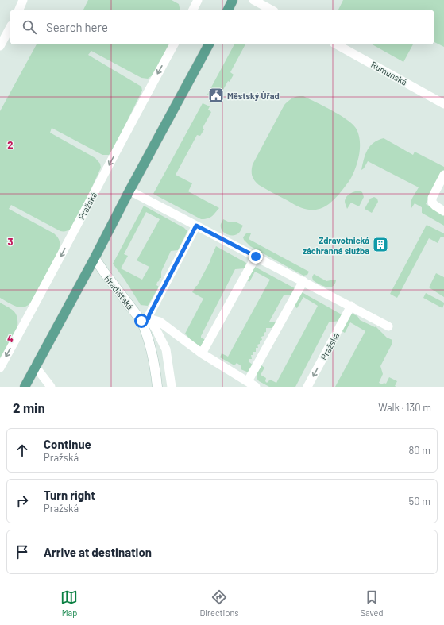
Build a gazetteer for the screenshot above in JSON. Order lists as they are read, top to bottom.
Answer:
{
  "streets": {
    "street": ["Rumunská", "Pražská", "Hradišťská"]
  },
  "one_way": ["Pražská"],
  "places": {
    "public building": ["Městský Ùřad"],
    "building": ["Zdravotnická záchranná služba"]
  },
  "page": {
    "search": "Search here",
    "heading": ["2 min", "Walk · 130 m"],
    "list": [
      ["Continue", "Pražská", "80 m"],
      ["Turn right", "Pražská", "50 m"],
      "Arrive at destination"
    ],
    "nav": ["Map", "Directions", "Saved"]
  },
  "grid": {
    "rows": ["2", "3", "4"]
  }
}
